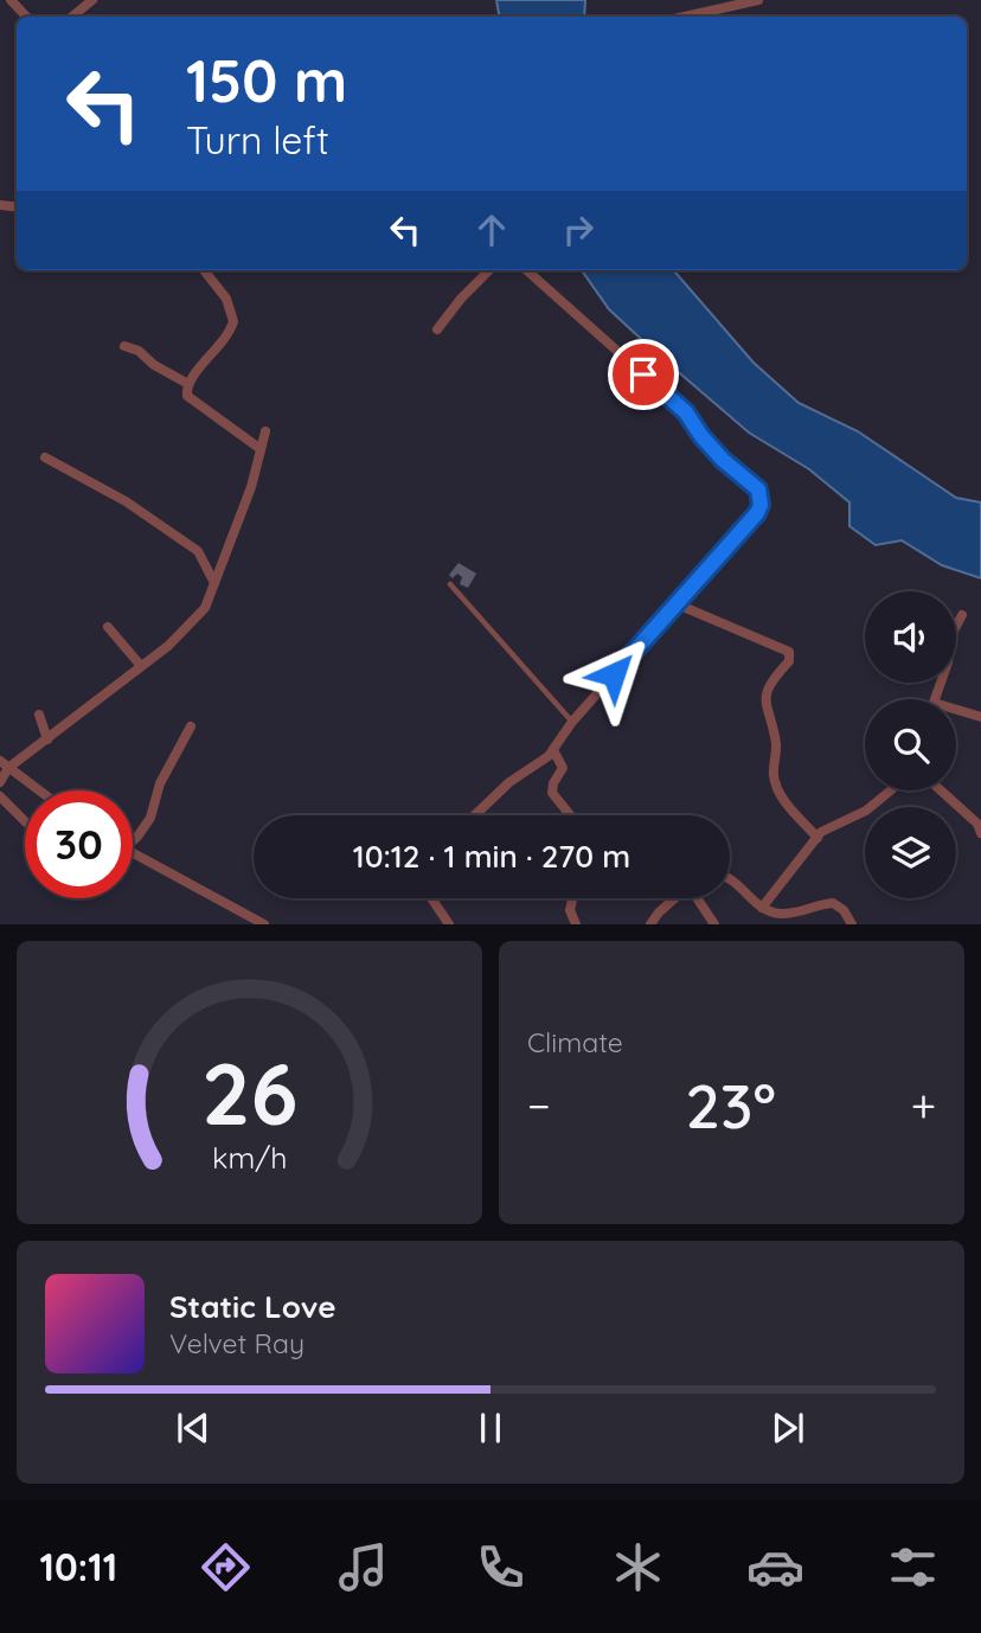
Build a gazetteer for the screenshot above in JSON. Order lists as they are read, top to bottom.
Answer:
{
  "page": {
    "turn": ["150 m", "Turn left"],
    "limit": "30",
    "trip": "10:12 · 1 min · 270 m",
    "tile": "Climate",
    "heat": ["−", "23°", "+"],
    "song": ["Static Love", "Velvet Ray"],
    "tabs": "10:11",
    "gauge": ["26", "km/h"]
  }
}
